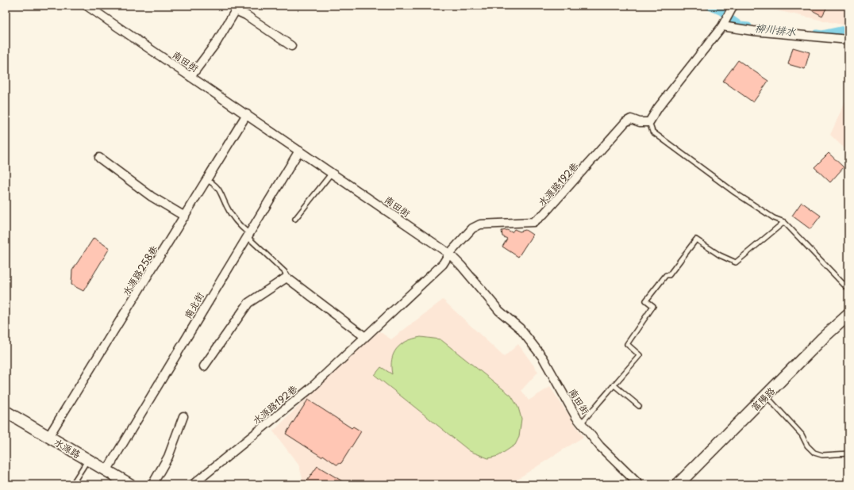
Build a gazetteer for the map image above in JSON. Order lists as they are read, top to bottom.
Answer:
{
  "streets": {
    "street": [
      "南田街",
      "水源路192巷",
      "水源路258巷",
      "南北街",
      "富陽路",
      "水源路"
    ]
  },
  "crossings": [
    ["南田街", "水源路192巷"],
    ["南田街", "水源路258巷"],
    ["南田街", "南北街"],
    ["水源路258巷", "水源路"],
    ["南北街", "水源路"]
  ],
  "water": ["柳川排水"]
}
